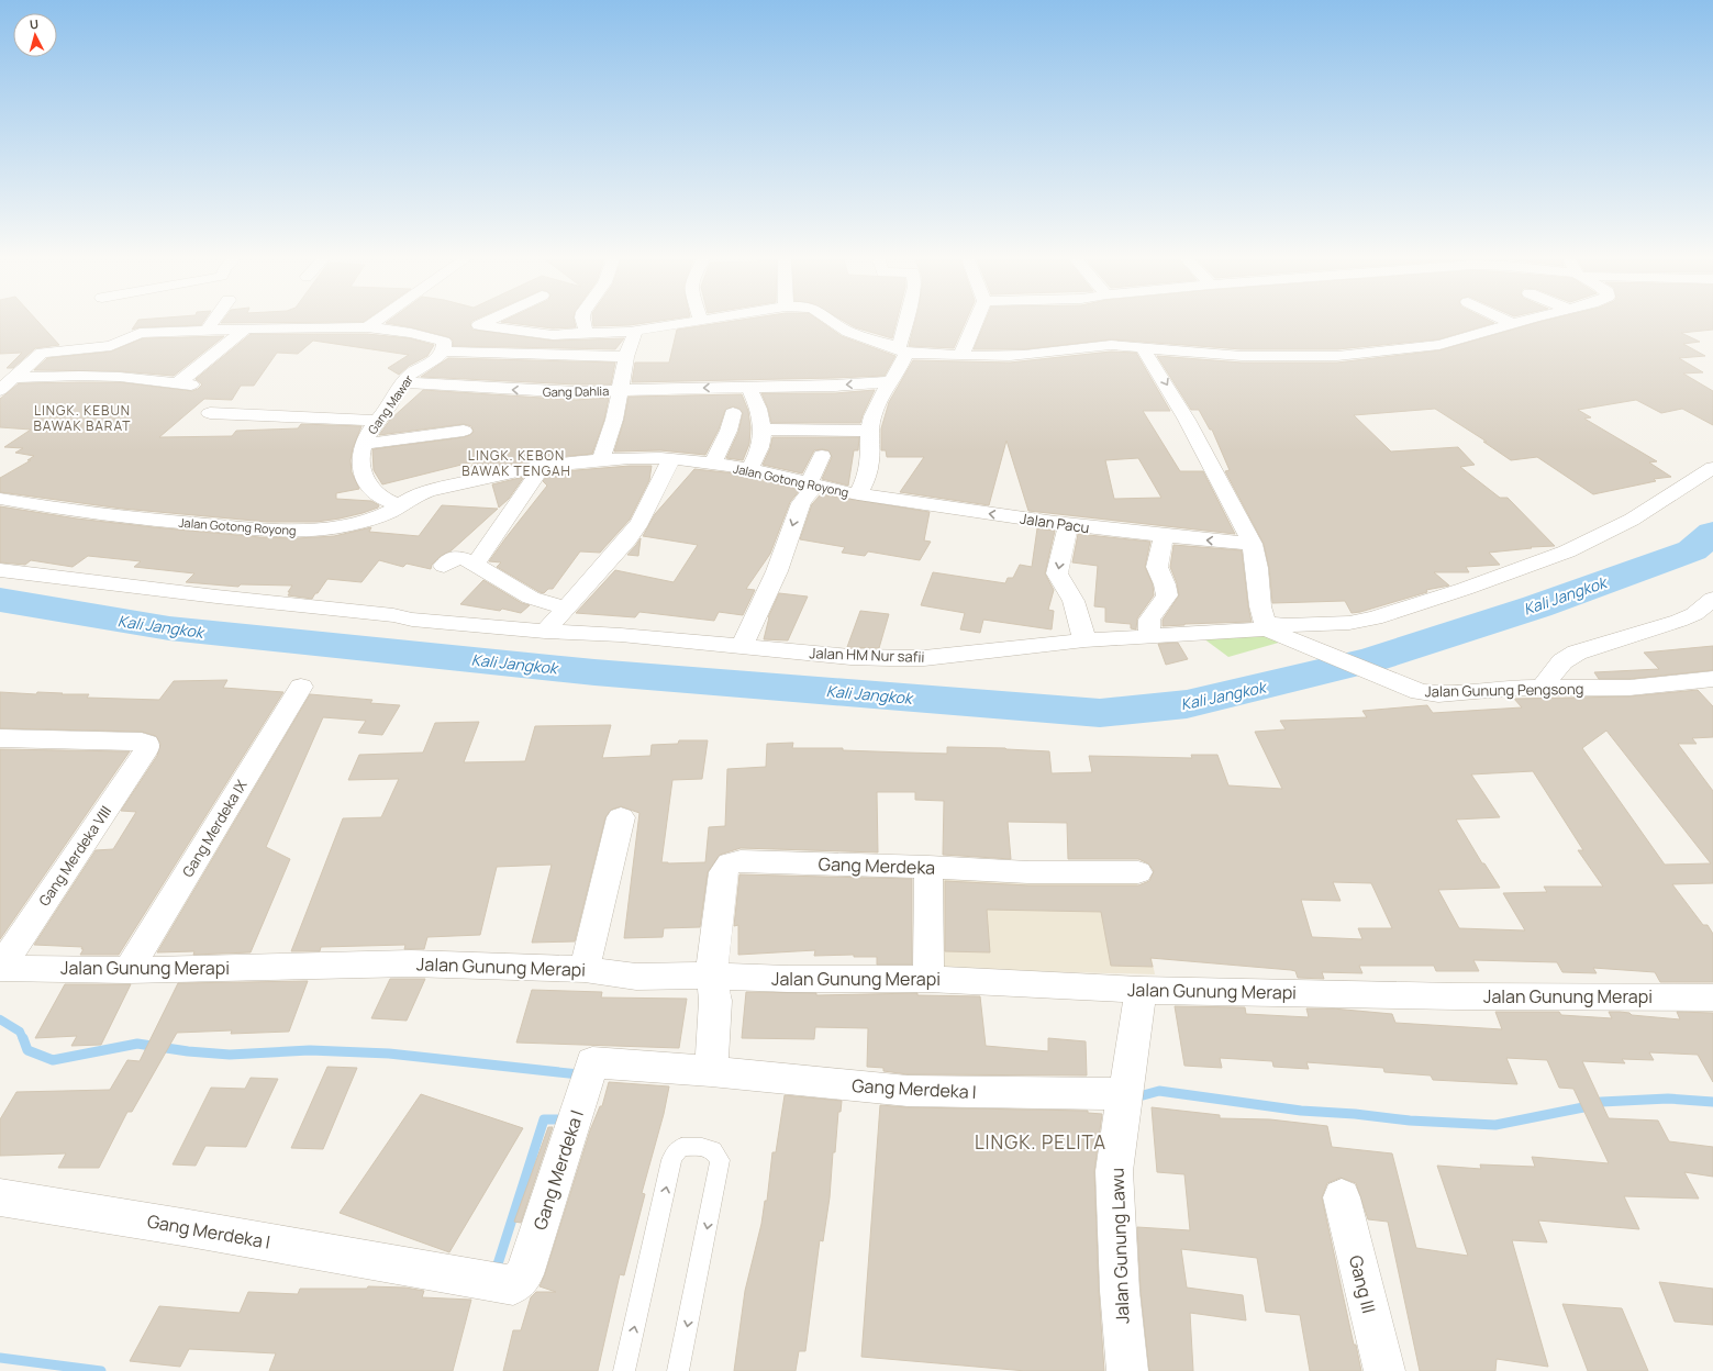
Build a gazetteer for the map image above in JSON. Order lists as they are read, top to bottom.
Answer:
{
  "streets": {
    "street": [
      "Gang Dahlia",
      "Gang Mawar",
      "Jalan Gotong Royong",
      "Jalan Pacu",
      "Jalan HM Nur safii",
      "Jalan Gunung Pengsong",
      "Gang Merdeka IX",
      "Gang Merdeka VIII",
      "Gang Merdeka",
      "Jalan Gunung Merapi",
      "Gang Merdeka I",
      "Jalan Gunung Lawu",
      "Gang III"
    ]
  },
  "crossings": [
    ["Gang Dahlia", "Gang Mawar"],
    ["Gang Dahlia", "Jalan Gotong Royong"],
    ["Gang Mawar", "Jalan Gotong Royong"],
    ["Jalan Gotong Royong", "Jalan Pacu"],
    ["Jalan HM Nur safii", "Jalan Gunung Pengsong"],
    ["Gang Merdeka IX", "Jalan Gunung Merapi"],
    ["Gang Merdeka VIII", "Jalan Gunung Merapi"],
    ["Gang Merdeka", "Jalan Gunung Merapi"],
    ["Jalan Gunung Merapi", "Jalan Gunung Lawu"],
    ["Gang Merdeka I", "Jalan Gunung Lawu"]
  ],
  "districts": ["LINGK. KEBUN BAWAK BARAT", "LINGK. KEBON BAWAK TENGAH", "LINGK. PELITA"],
  "water": ["Kali Jangkok"],
  "north": "top"
}
